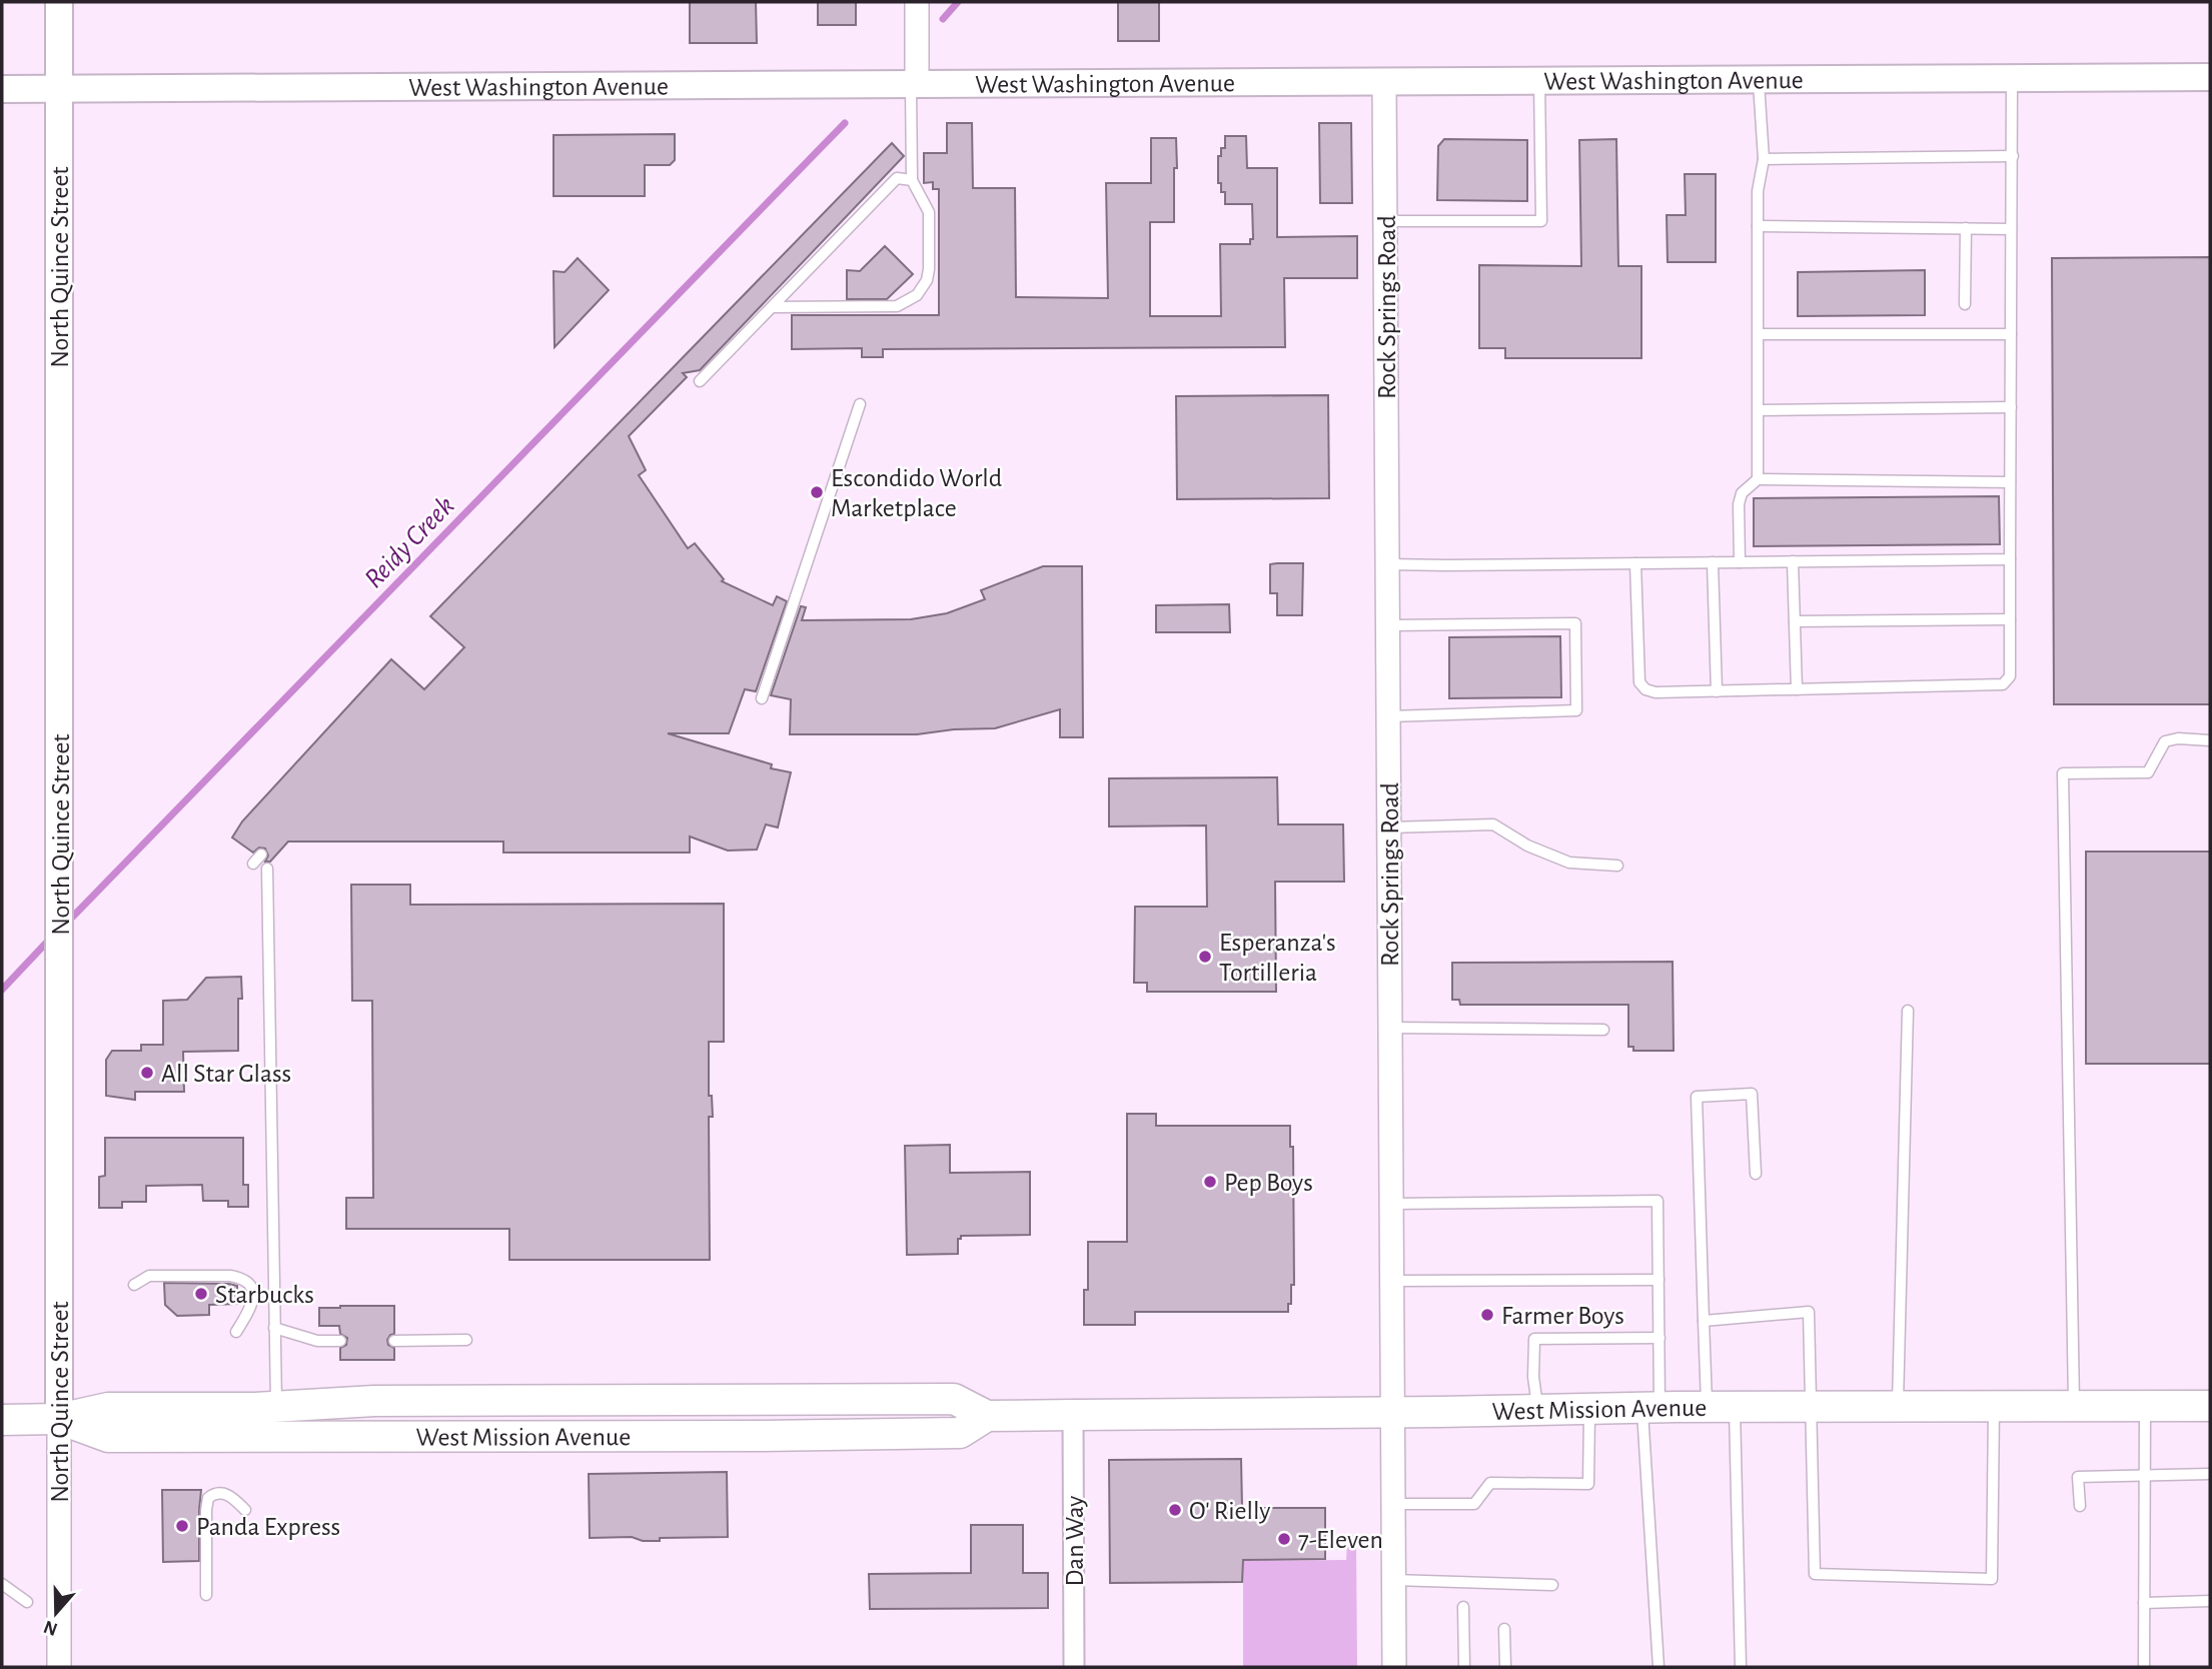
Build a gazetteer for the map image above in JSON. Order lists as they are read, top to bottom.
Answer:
{
  "streets": {
    "main road": ["West Washington Avenue", "North Quince Street", "West Mission Avenue"],
    "street": ["Rock Springs Road", "Dan Way"]
  },
  "crossings": [
    ["West Washington Avenue", "North Quince Street"],
    ["West Washington Avenue", "Rock Springs Road"],
    ["North Quince Street", "West Mission Avenue"],
    ["Rock Springs Road", "West Mission Avenue"],
    ["West Mission Avenue", "Dan Way"]
  ],
  "water": ["Reidy Creek"],
  "places": [
    "Escondido World Marketplace",
    "Esperanza's Tortilleria",
    "All Star Glass",
    "Pep Boys",
    "Starbucks",
    "Farmer Boys",
    "O' Rielly",
    "Panda Express",
    "7-Eleven"
  ],
  "north": "bottom"
}
